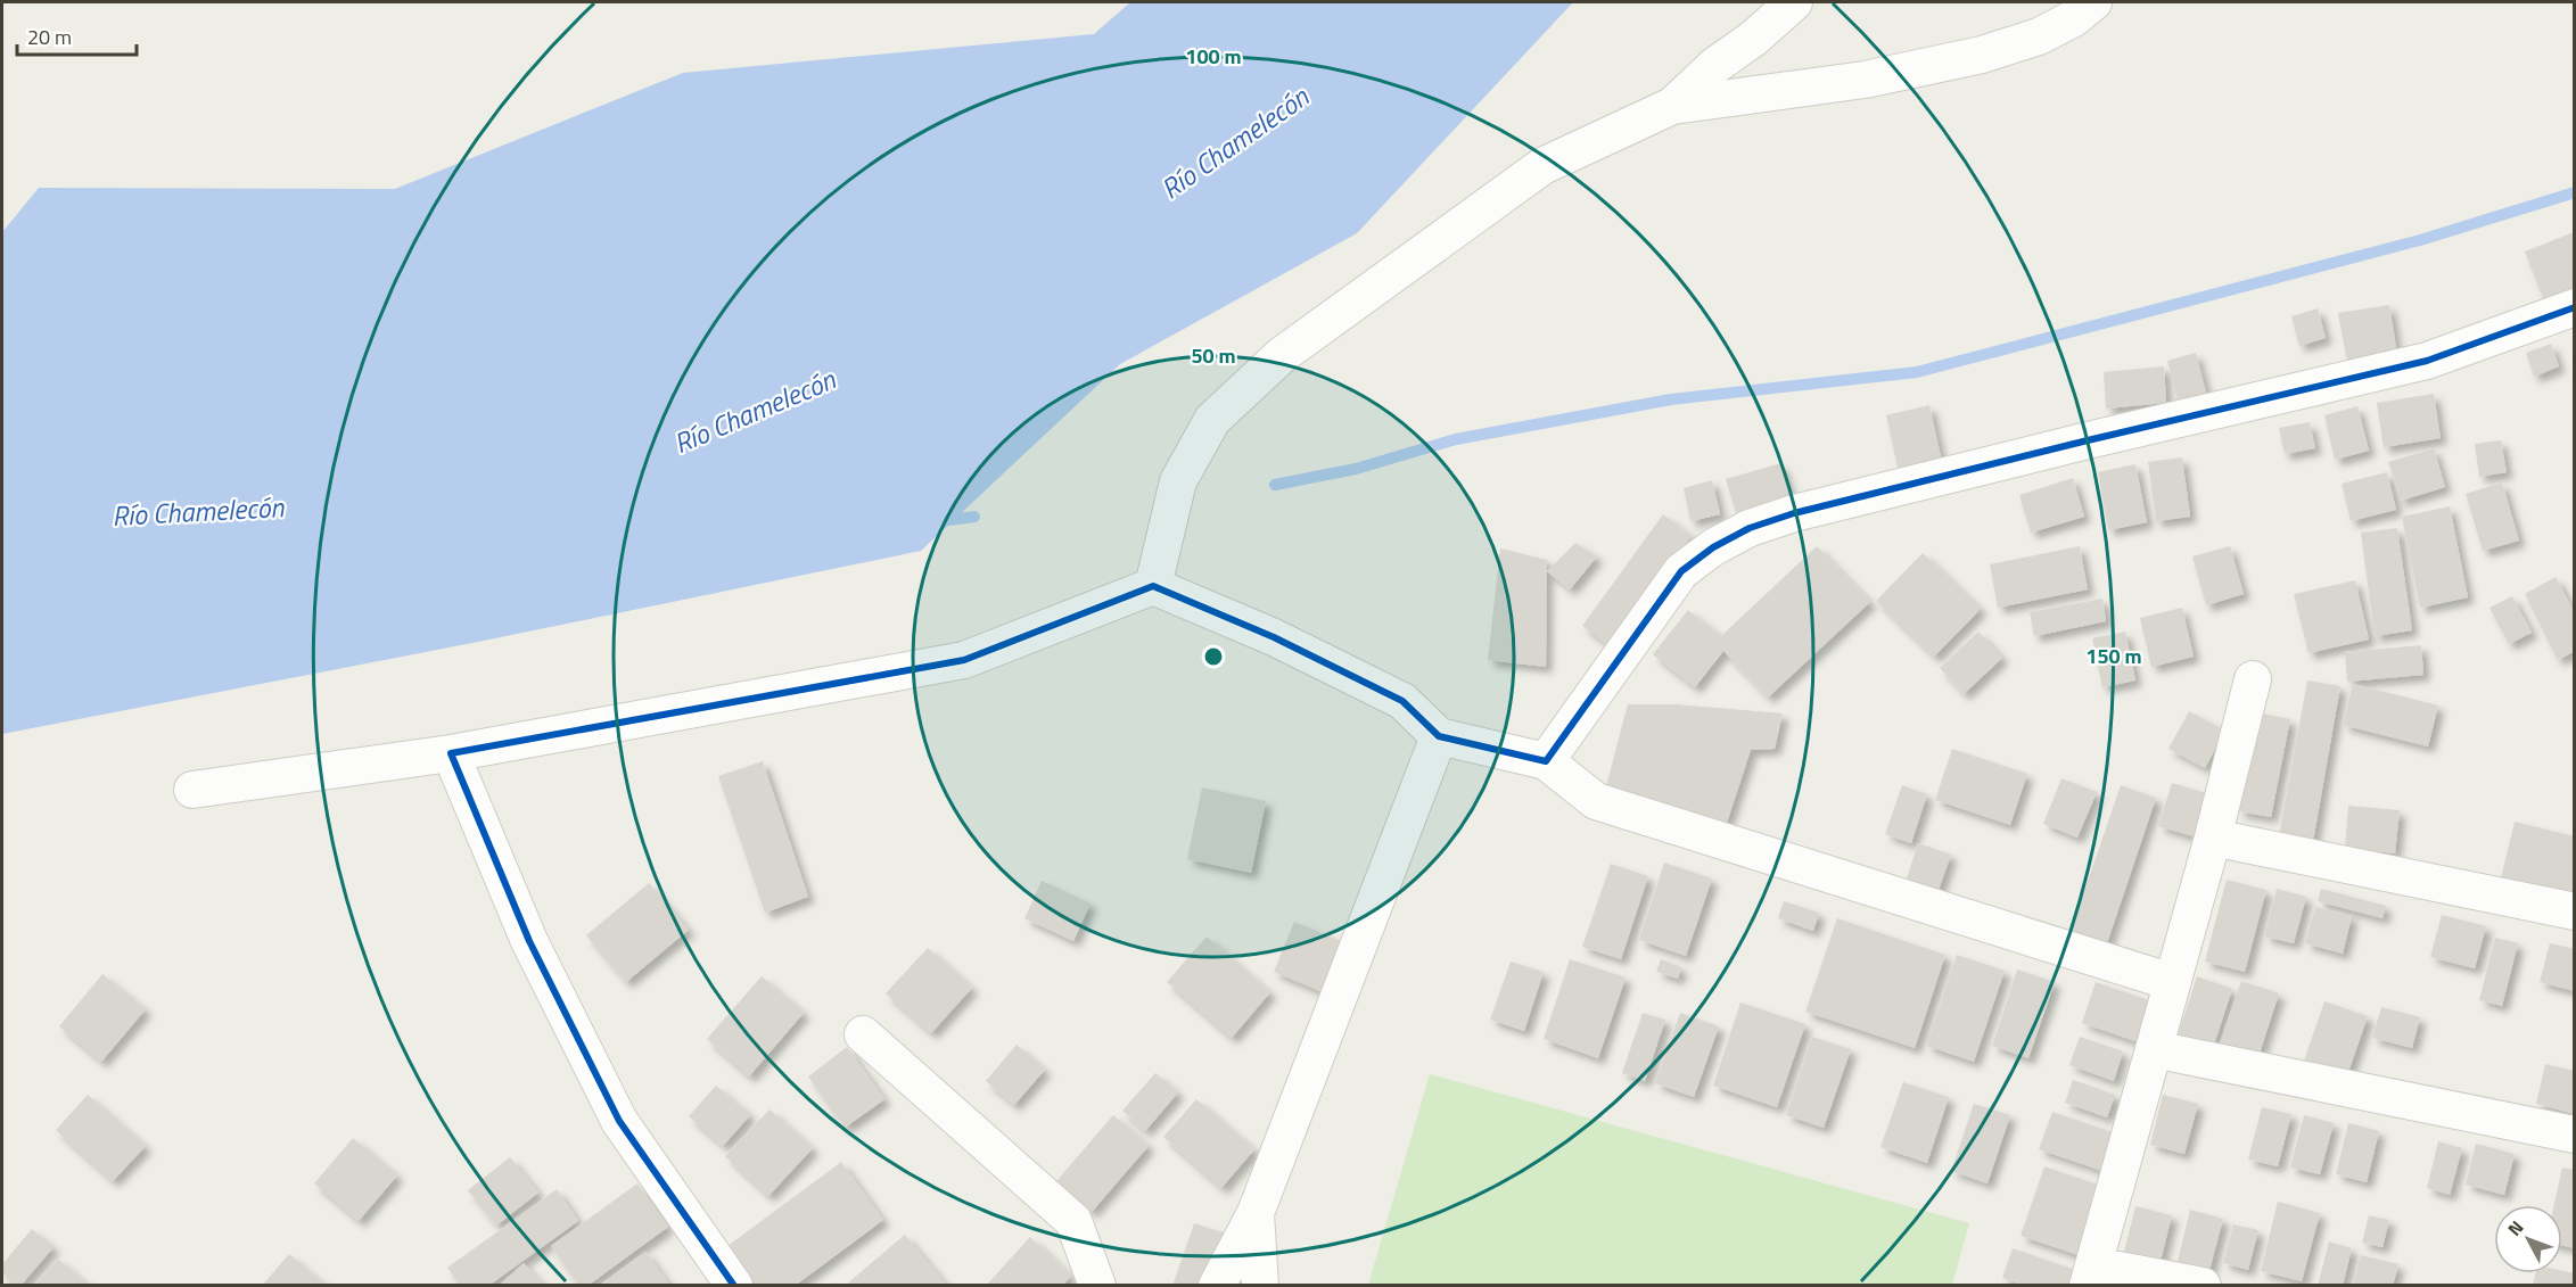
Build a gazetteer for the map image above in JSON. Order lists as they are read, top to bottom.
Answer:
{
  "water": ["Río Chamelecón"],
  "scale_bar": "20 m",
  "north": "top left",
  "rings": ["100 m", "50 m", "150 m"]
}
